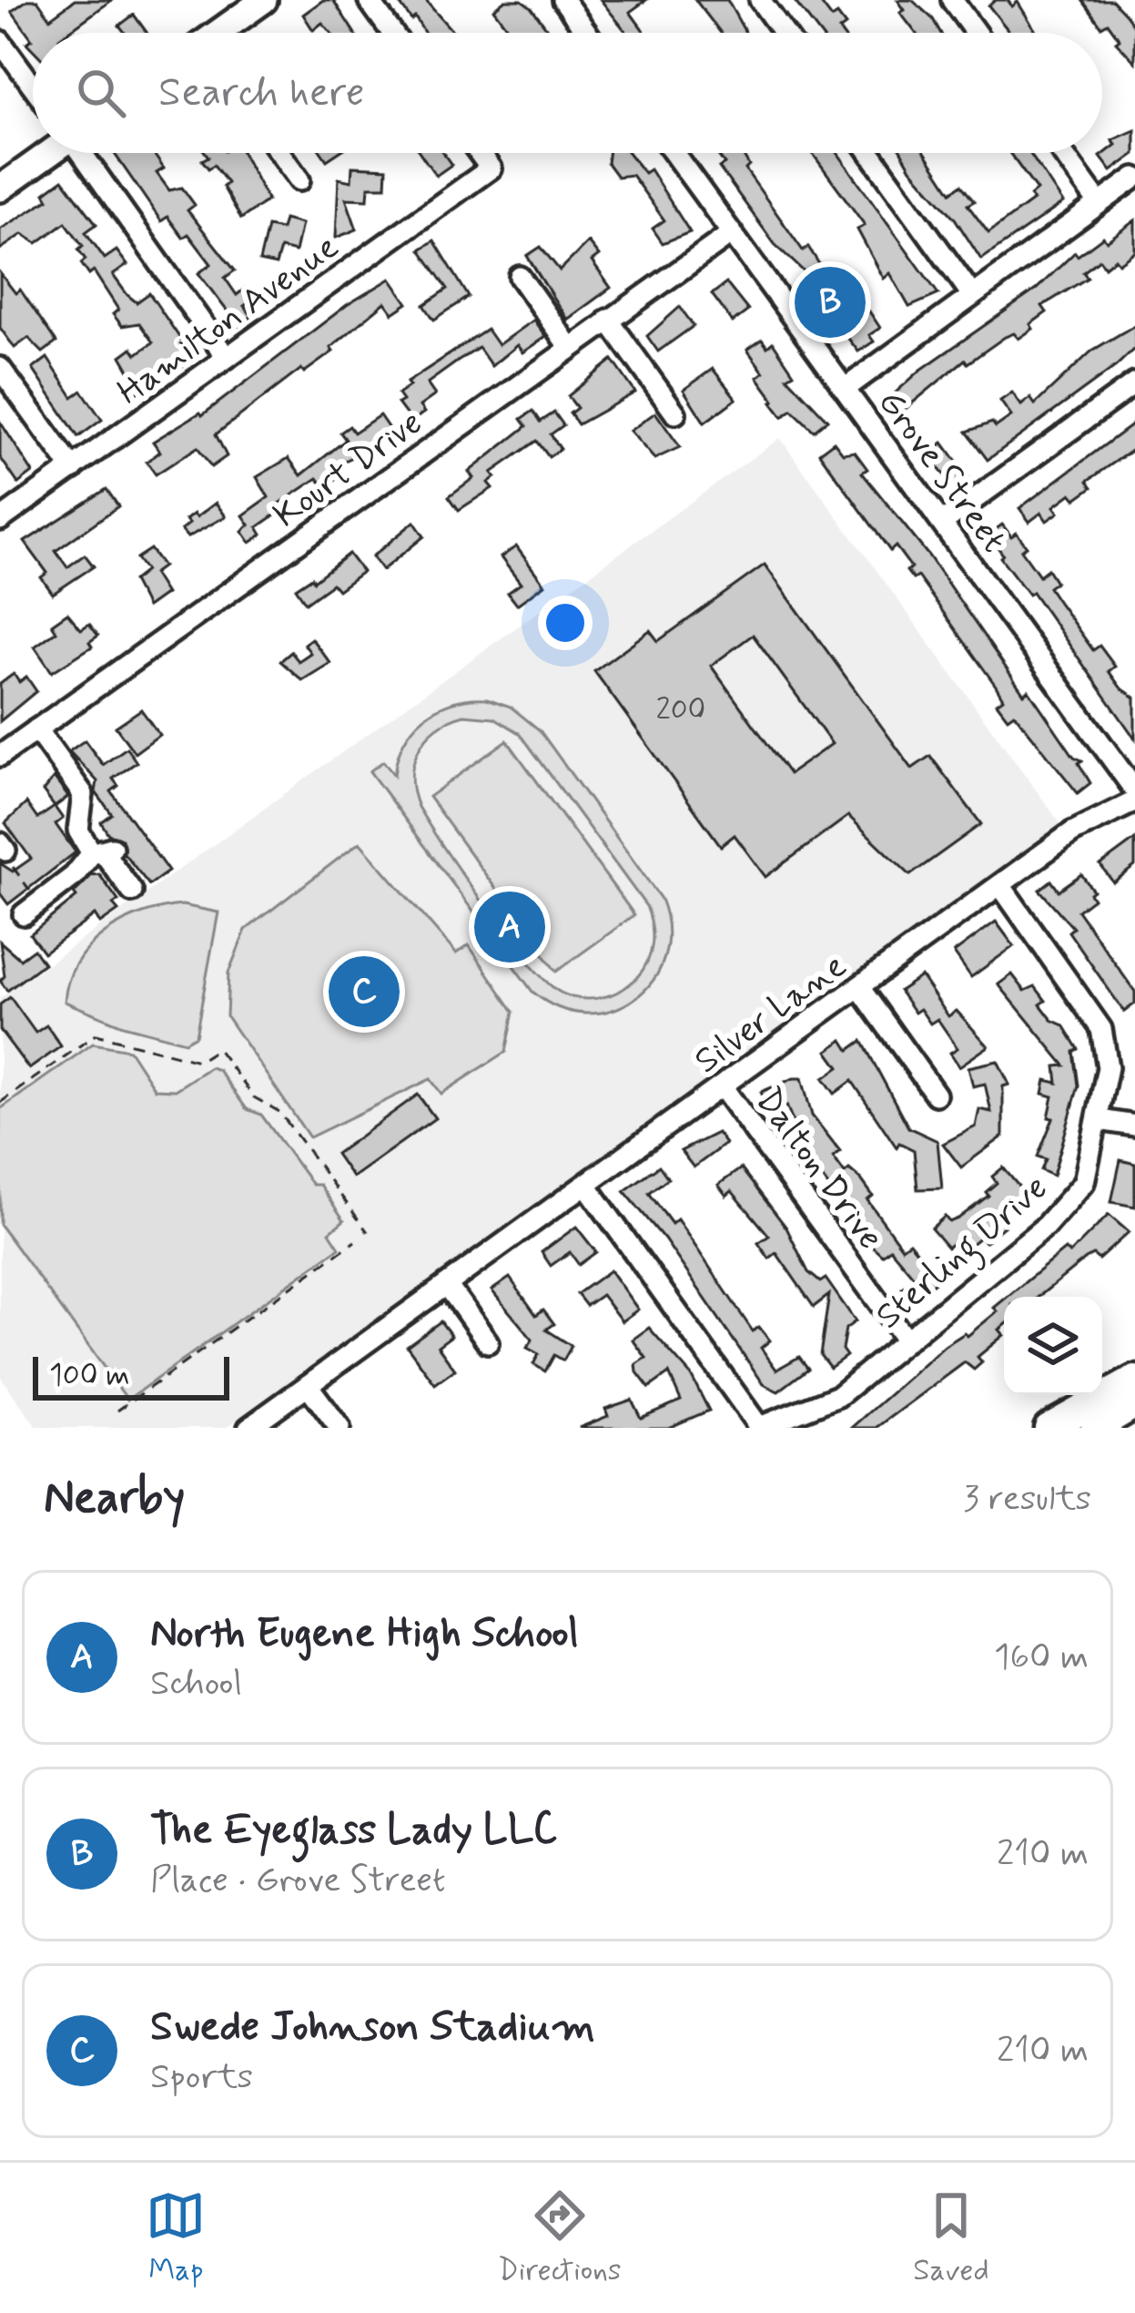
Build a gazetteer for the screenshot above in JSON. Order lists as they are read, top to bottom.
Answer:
{
  "streets": {
    "street": [
      "Hamilton Avenue",
      "Kourt Drive",
      "Grove Street",
      "Silver Lane",
      "Dalton Drive",
      "Sterling Drive"
    ]
  },
  "crossings": [
    ["Kourt Drive", "Grove Street"],
    ["Silver Lane", "Dalton Drive"],
    ["Silver Lane", "Sterling Drive"],
    ["Dalton Drive", "Sterling Drive"]
  ],
  "house_numbers": ["200"],
  "scale_bar": "100 m",
  "page": {
    "search": "Search here",
    "pins": ["B", "A", "C"],
    "scale": "100 m",
    "heading": ["Nearby", "3 results"],
    "list": [
      {
        "mark": "A",
        "name": "North Eugene High School",
        "note": "School",
        "value": "160 m"
      },
      {
        "mark": "B",
        "name": "The Eyeglass Lady LLC",
        "note": "Place · Grove Street",
        "value": "210 m"
      },
      {
        "mark": "C",
        "name": "Swede Johnson Stadium",
        "note": "Sports",
        "value": "210 m"
      }
    ],
    "nav": ["Map", "Directions", "Saved"]
  }
}
